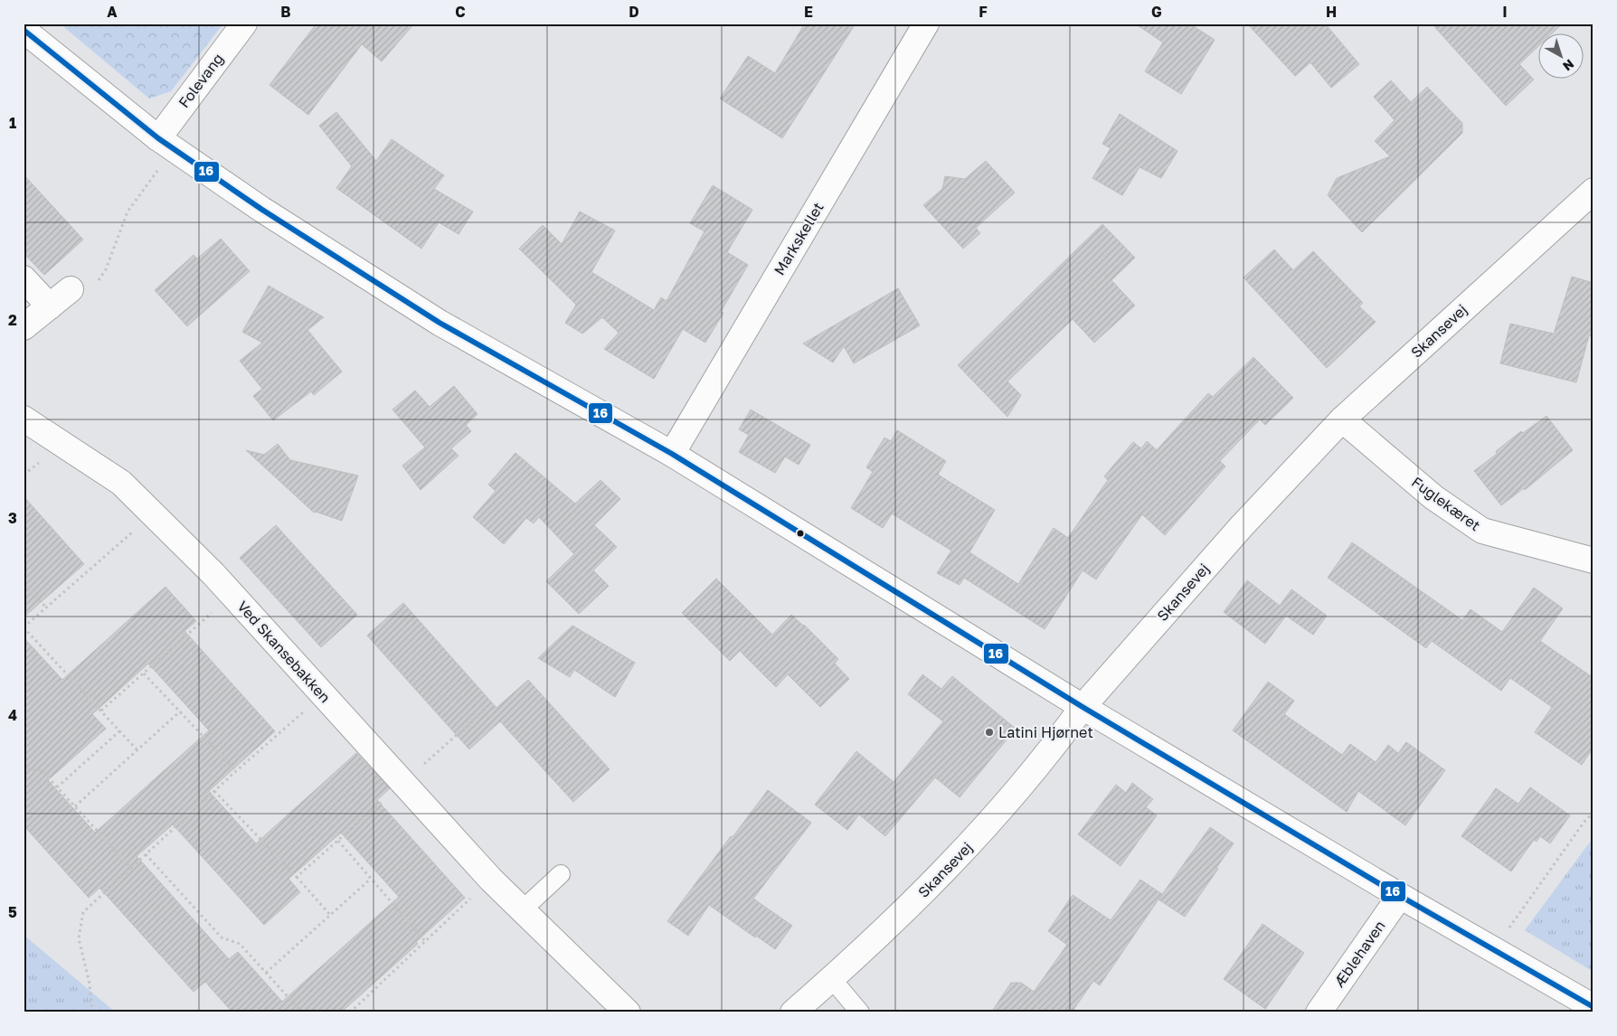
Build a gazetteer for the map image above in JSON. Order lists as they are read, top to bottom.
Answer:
{
  "streets": {
    "street": [
      "Folevang",
      "Markskellet",
      "Skansevej",
      "Fuglekæret",
      "Ved Skansebakken",
      "Æblehaven"
    ]
  },
  "crossings": [
    ["Skansevej", "Fuglekæret"]
  ],
  "places": ["Latini Hjørnet"],
  "lines": ["transit line 16"],
  "north": "bottom right",
  "grid": {
    "columns": [
      "A",
      "B",
      "C",
      "D",
      "E",
      "F",
      "G",
      "H",
      "I"
    ],
    "rows": [
      "1",
      "2",
      "3",
      "4",
      "5"
    ]
  }
}
